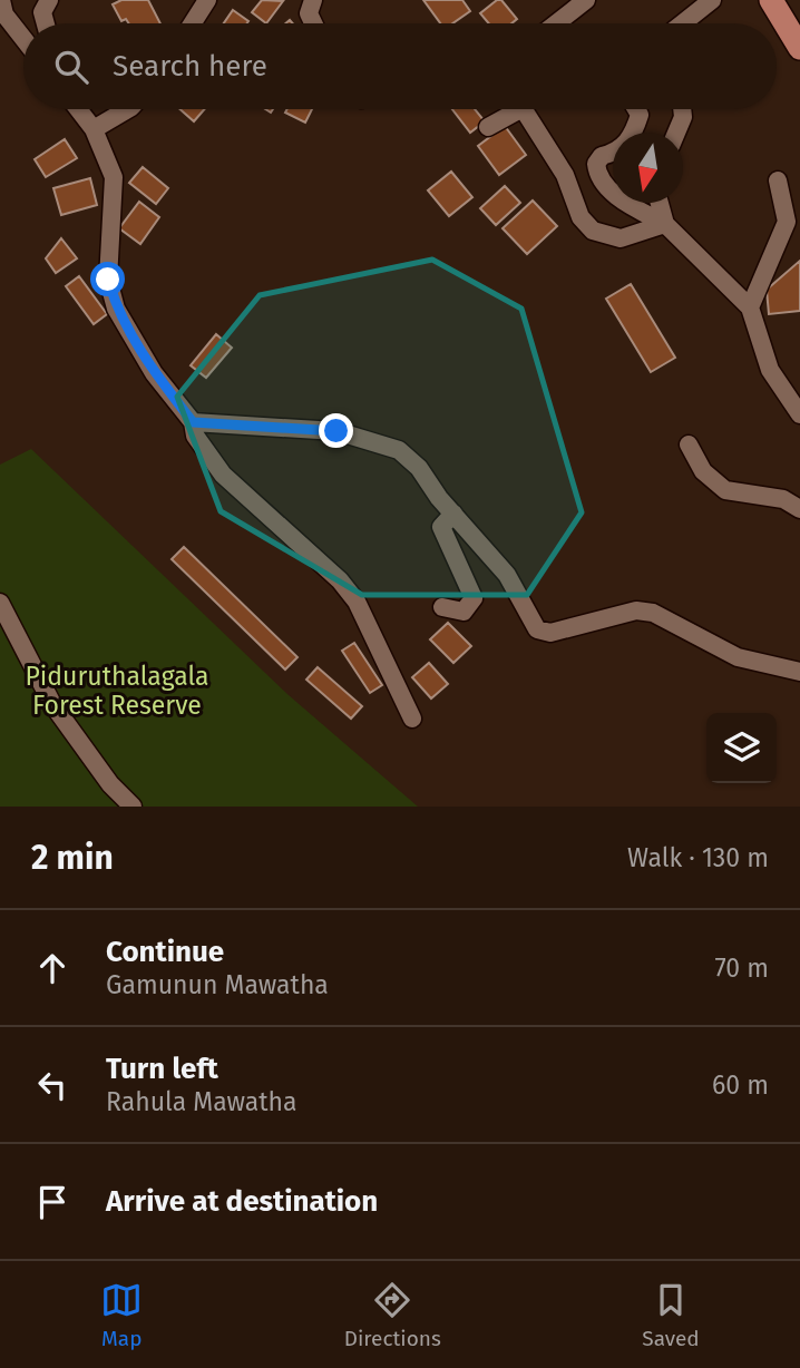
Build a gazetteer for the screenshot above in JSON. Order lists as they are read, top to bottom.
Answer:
{
  "parks": ["Piduruthalagala Forest Reserve"],
  "north": "bottom",
  "page": {
    "search": "Search here",
    "heading": ["2 min", "Walk · 130 m"],
    "list": [
      ["Continue", "Gamunun Mawatha", "70 m"],
      ["Turn left", "Rahula Mawatha", "60 m"],
      "Arrive at destination"
    ],
    "nav": ["Map", "Directions", "Saved"]
  }
}
